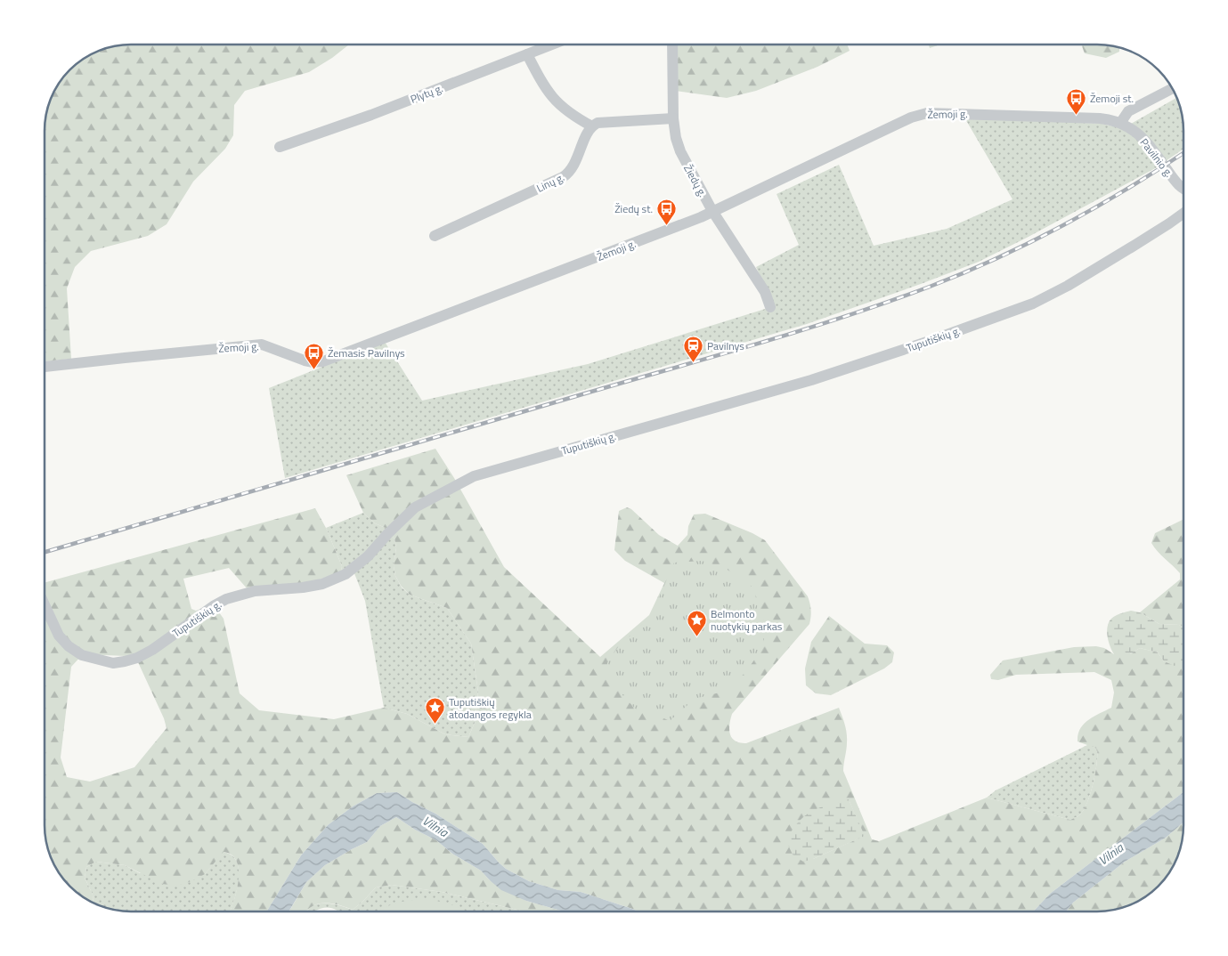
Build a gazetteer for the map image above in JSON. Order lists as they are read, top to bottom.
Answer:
{
  "streets": {
    "street": [
      "Plytų g.",
      "Žemoji g.",
      "Pavilnio g.",
      "Žiedų g.",
      "Linų g.",
      "Tuputiškių g."
    ]
  },
  "crossings": [
    ["Žemoji g.", "Pavilnio g."],
    ["Žemoji g.", "Žiedų g."]
  ],
  "water": ["Vilnia"],
  "places": {
    "bus stop": ["Žemoji st.", "Žiedų st.", "Žemasis Pavilnys"],
    "station": ["Pavilnys"],
    "place": ["Belmonto nuotykių parkas", "Tuputiškių atodangos regykla"]
  }
}
